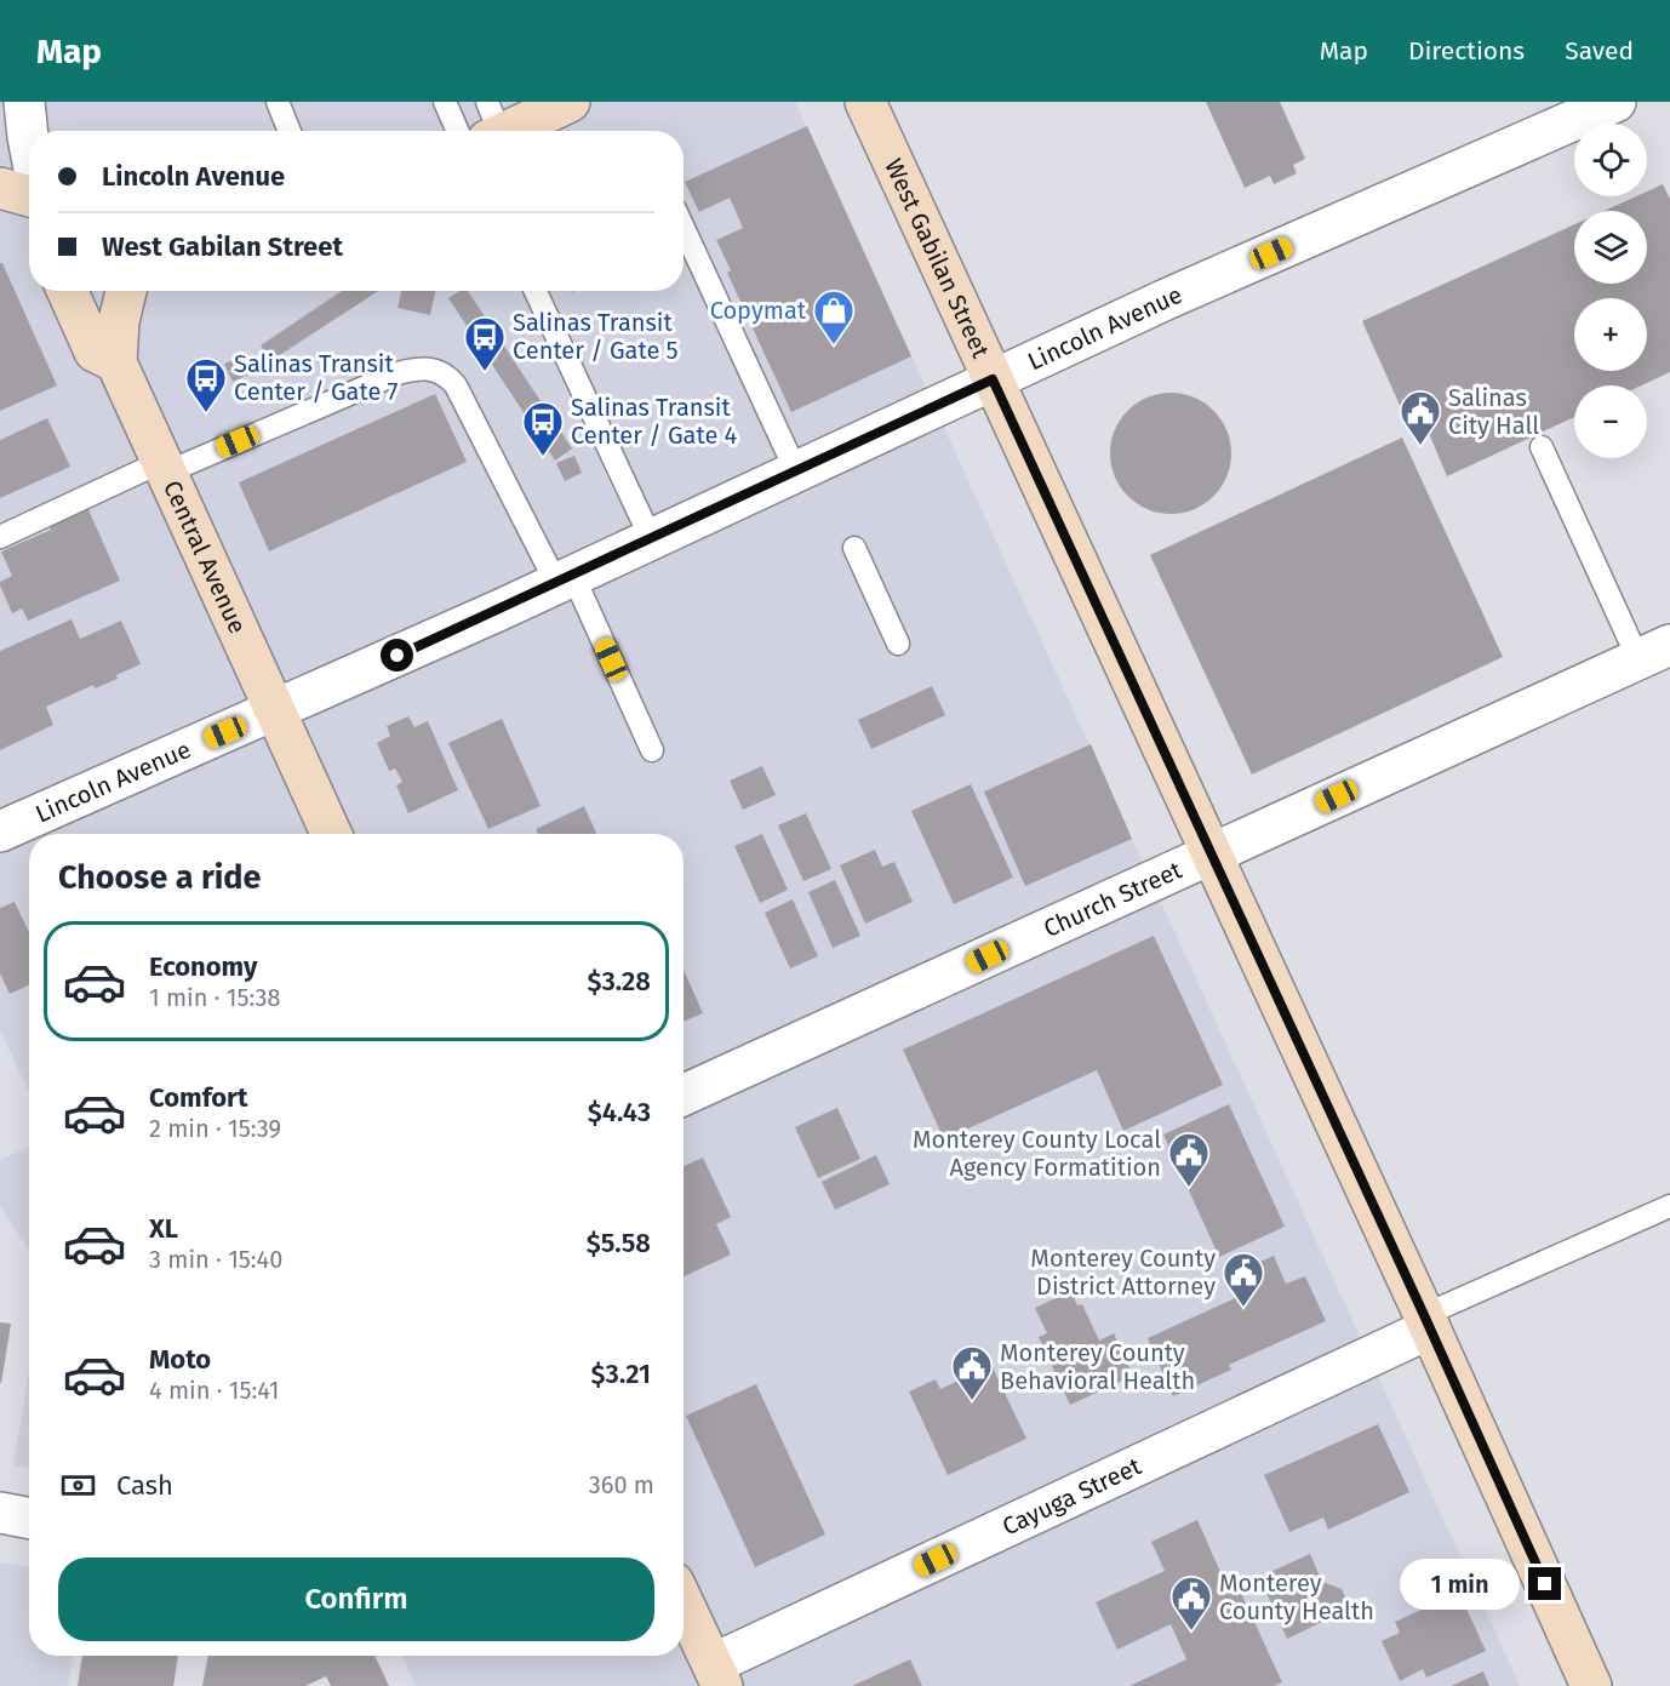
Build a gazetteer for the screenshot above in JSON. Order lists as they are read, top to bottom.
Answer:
{
  "streets": {
    "street": [
      "West Gabilan Street",
      "Lincoln Avenue",
      "Central Avenue",
      "Church Street",
      "Cayuga Street"
    ]
  },
  "crossings": [
    ["West Gabilan Street", "Lincoln Avenue"],
    ["West Gabilan Street", "Church Street"],
    ["West Gabilan Street", "Cayuga Street"],
    ["Lincoln Avenue", "Central Avenue"]
  ],
  "places": {
    "shop": ["Copymat"],
    "bus stop": ["Salinas Transit Center / Gate 5", "Salinas Transit Center / Gate 7", "Salinas Transit Center / Gate 4"],
    "public building": [
      "Salinas City Hall",
      "Monterey County Local Agency Formatition",
      "Monterey County District Attorney",
      "Monterey County Behavioral Health",
      "Monterey County Health"
    ]
  },
  "page": {
    "header": "Map",
    "nav": ["Map", "Directions", "Saved"],
    "map_buttons": ["+", "−"],
    "banner": ["Lincoln Avenue", "West Gabilan Street"],
    "heading": "Choose a ride",
    "list": [
      {
        "name": "Economy",
        "note": "1 min · 15:38",
        "value": "$3.28"
      },
      {
        "name": "Comfort",
        "note": "2 min · 15:39",
        "value": "$4.43"
      },
      {
        "name": "XL",
        "note": "3 min · 15:40",
        "value": "$5.58"
      },
      {
        "name": "Moto",
        "note": "4 min · 15:41",
        "value": "$3.21"
      }
    ],
    "pay": ["Cash", "360 m"],
    "buttons": "Confirm",
    "bubble": "1 min"
  }
}
